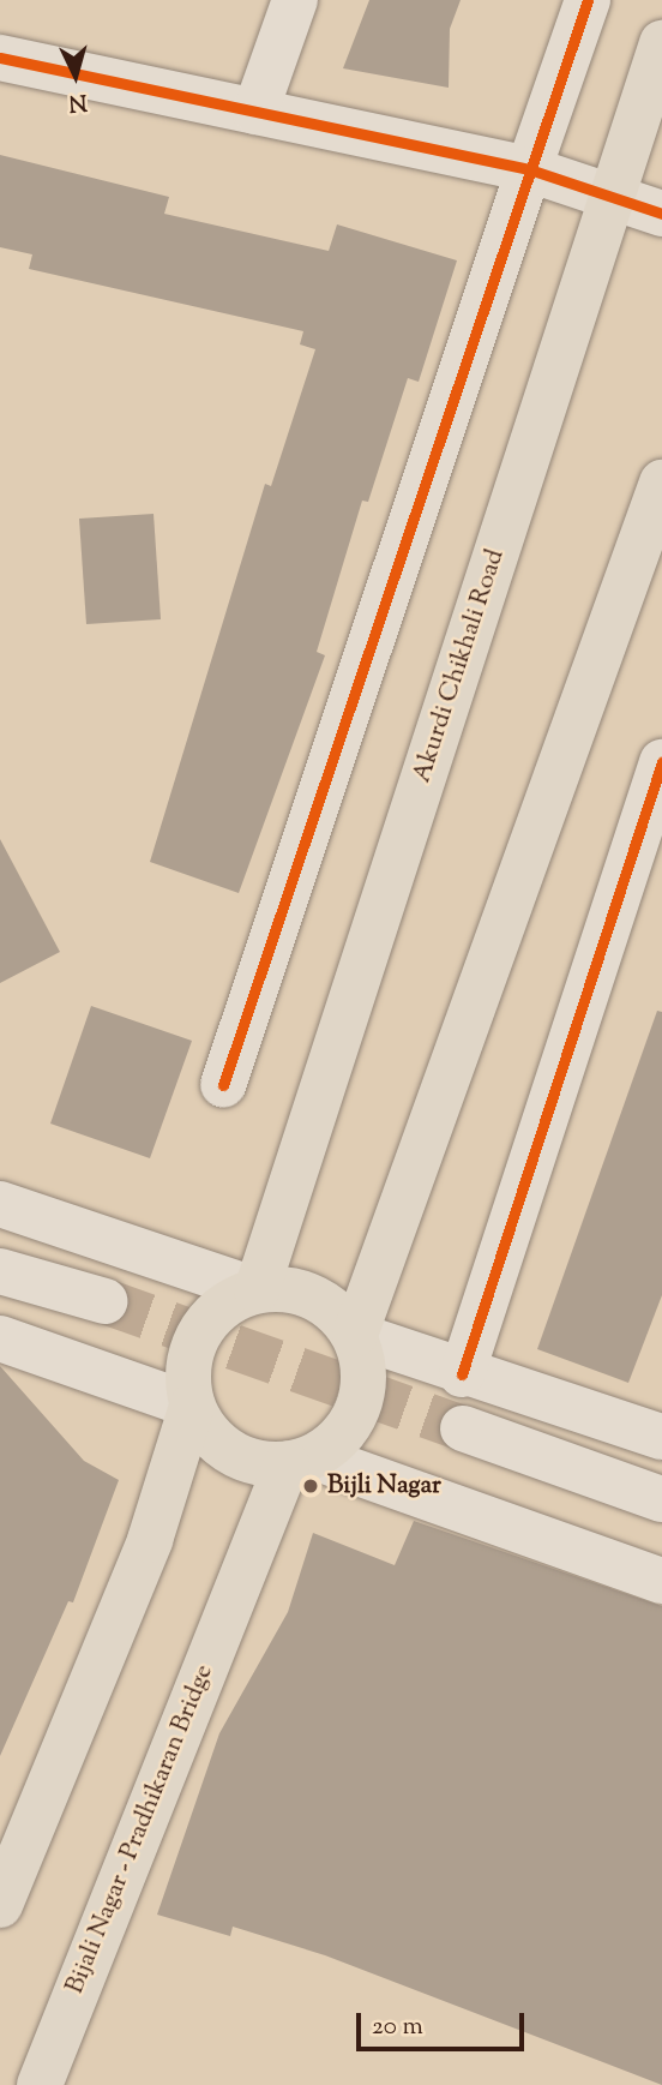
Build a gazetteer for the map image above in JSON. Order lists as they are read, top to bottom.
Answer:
{
  "streets": {
    "main road": ["Akurdi Chikhali Road", "Bijali Nagar - Pradhikaran Bridge"]
  },
  "crossings": [
    ["Akurdi Chikhali Road", "Bijali Nagar - Pradhikaran Bridge"]
  ],
  "places": ["Bijli Nagar"],
  "scale_bar": "20 m",
  "north": "bottom"
}
